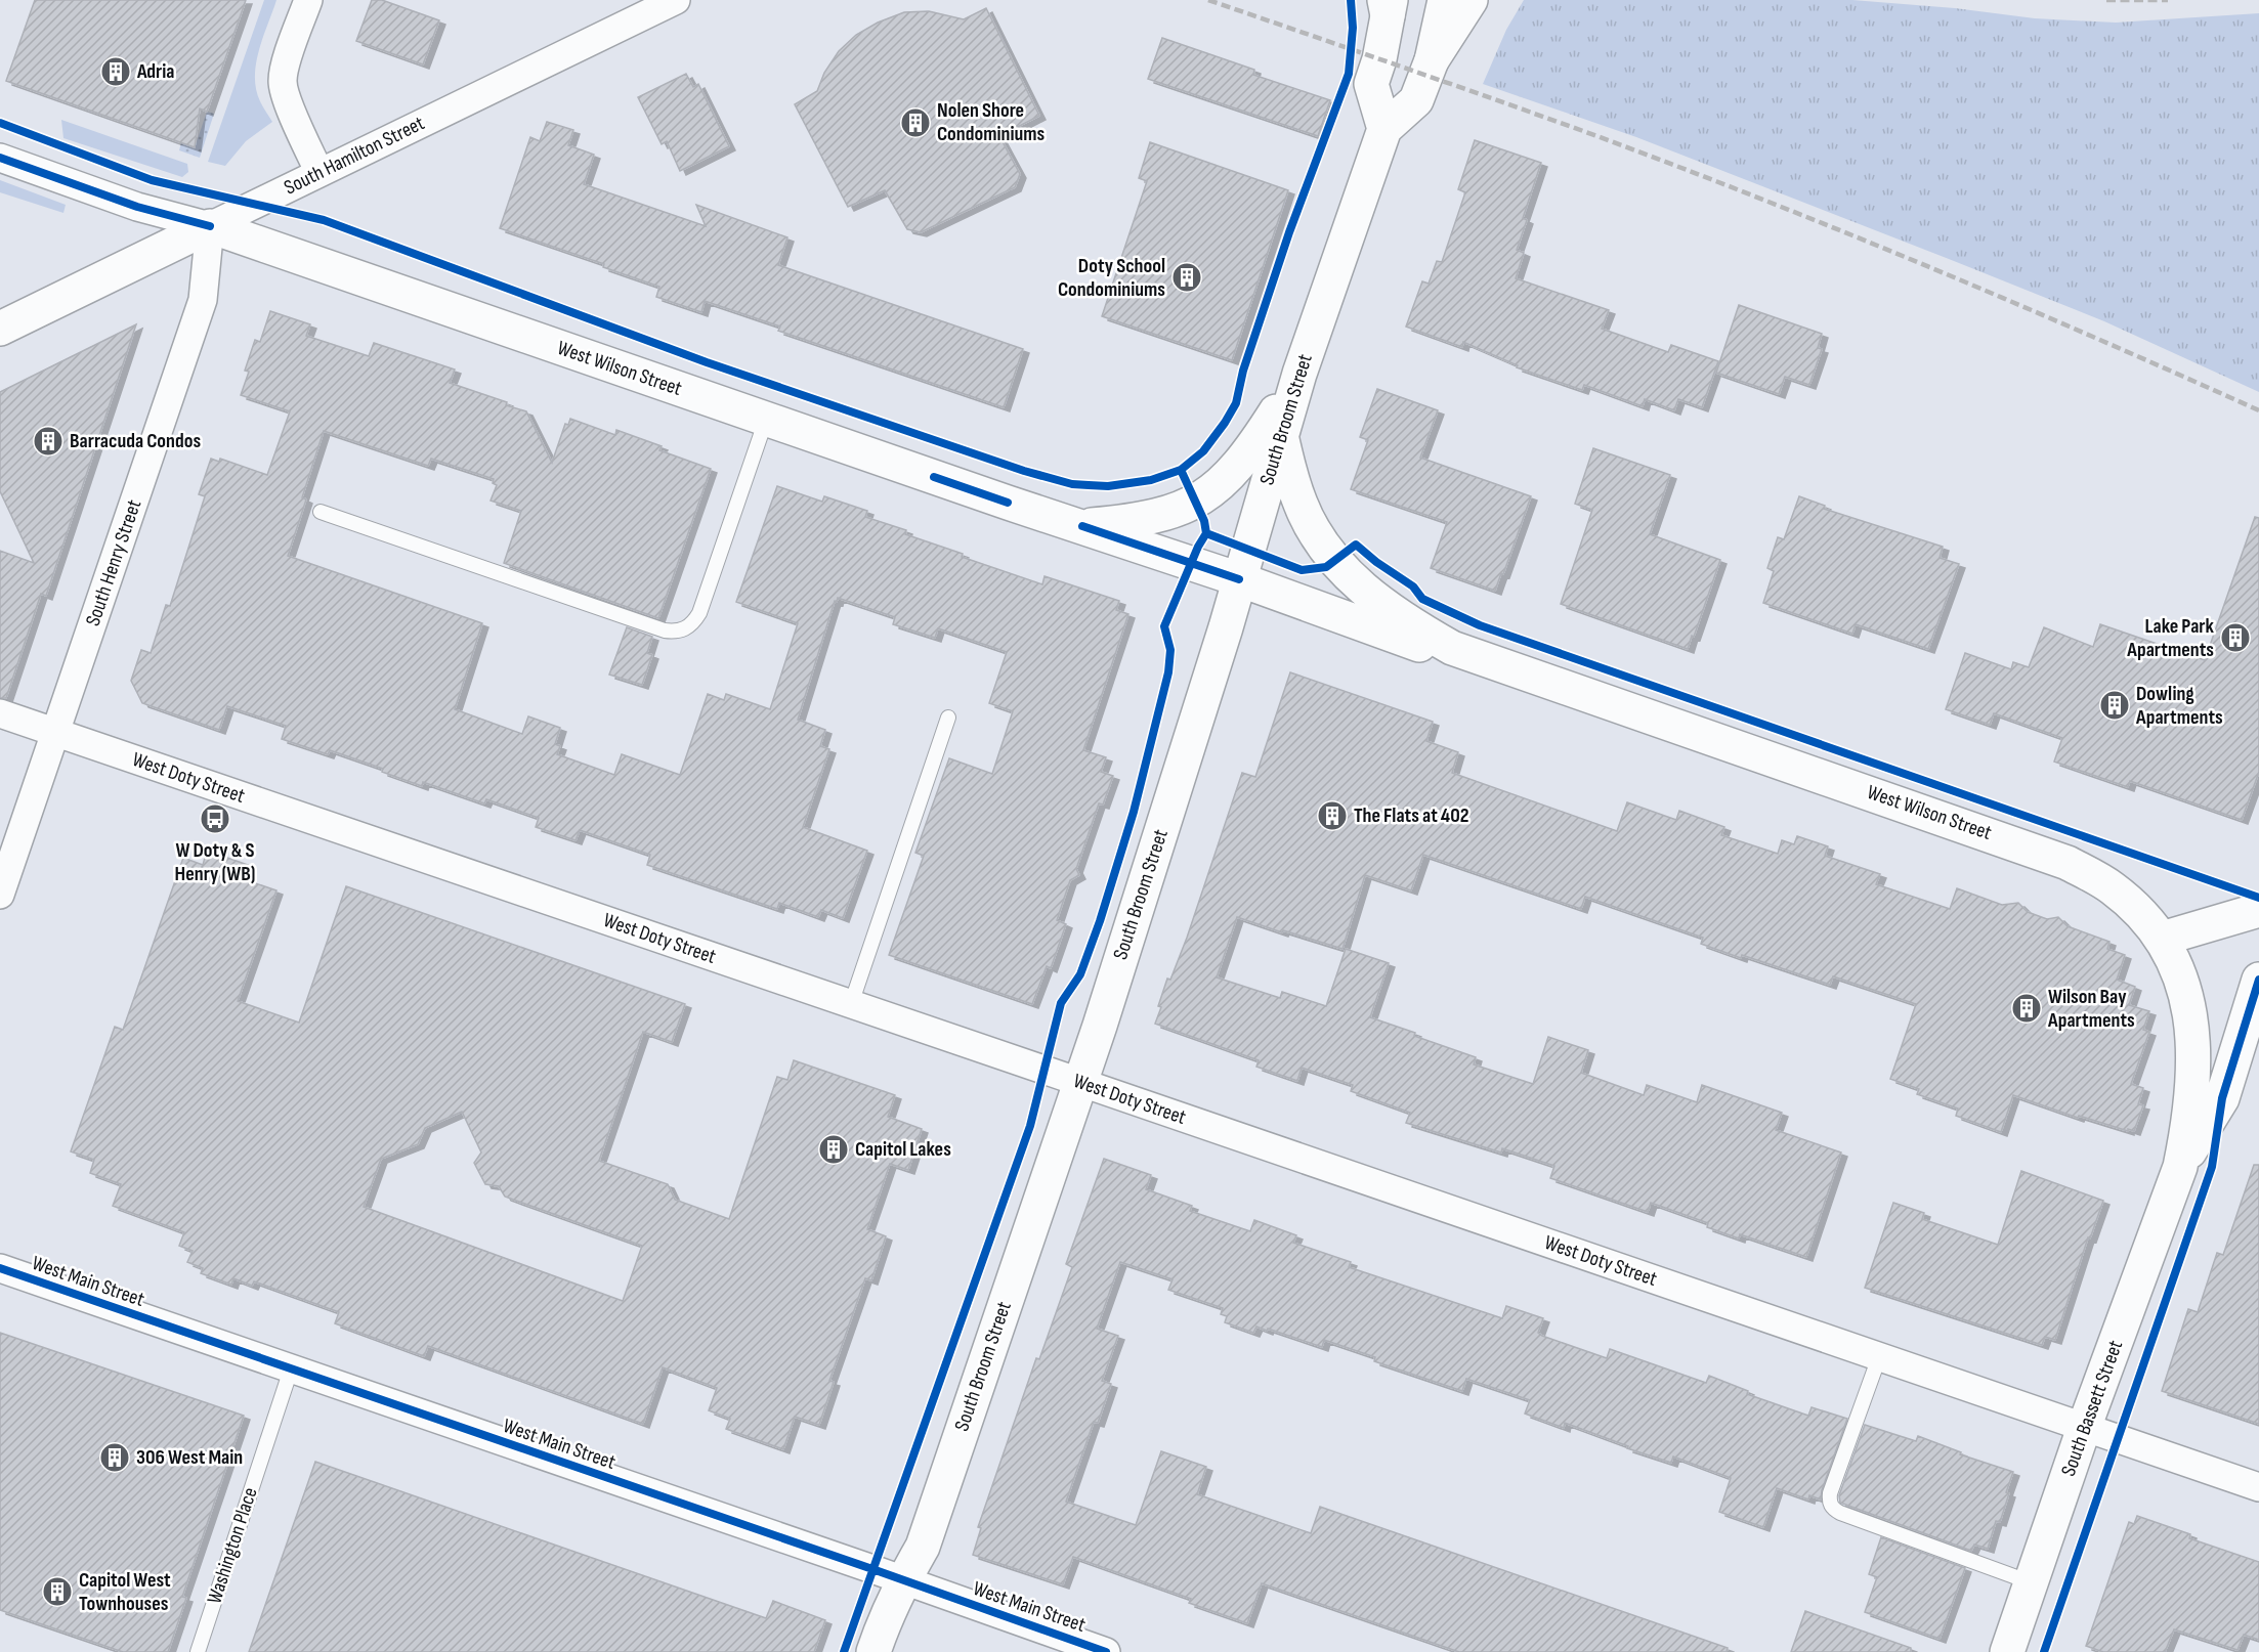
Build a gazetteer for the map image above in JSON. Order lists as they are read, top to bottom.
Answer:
{
  "streets": {
    "street": [
      "South Hamilton Street",
      "West Wilson Street",
      "South Broom Street",
      "South Henry Street",
      "West Doty Street",
      "West Main Street",
      "South Bassett Street"
    ],
    "lane": ["Washington Place"]
  },
  "crossings": [
    ["South Hamilton Street", "West Wilson Street"],
    ["South Hamilton Street", "South Henry Street"],
    ["West Wilson Street", "South Broom Street"],
    ["West Wilson Street", "South Henry Street"],
    ["West Wilson Street", "South Bassett Street"],
    ["South Broom Street", "West Doty Street"],
    ["South Broom Street", "West Main Street"],
    ["South Henry Street", "West Doty Street"],
    ["West Doty Street", "South Bassett Street"],
    ["West Main Street", "Washington Place"]
  ],
  "places": {
    "building": [
      "Adria",
      "Nolen Shore Condominiums",
      "Doty School Condominiums",
      "Barracuda Condos",
      "Lake Park Apartments",
      "Dowling Apartments",
      "The Flats at 402",
      "Wilson Bay Apartments",
      "Capitol Lakes",
      "306 West Main",
      "Capitol West Townhouses"
    ],
    "bus stop": ["W Doty & S Henry (WB)"]
  }
}
